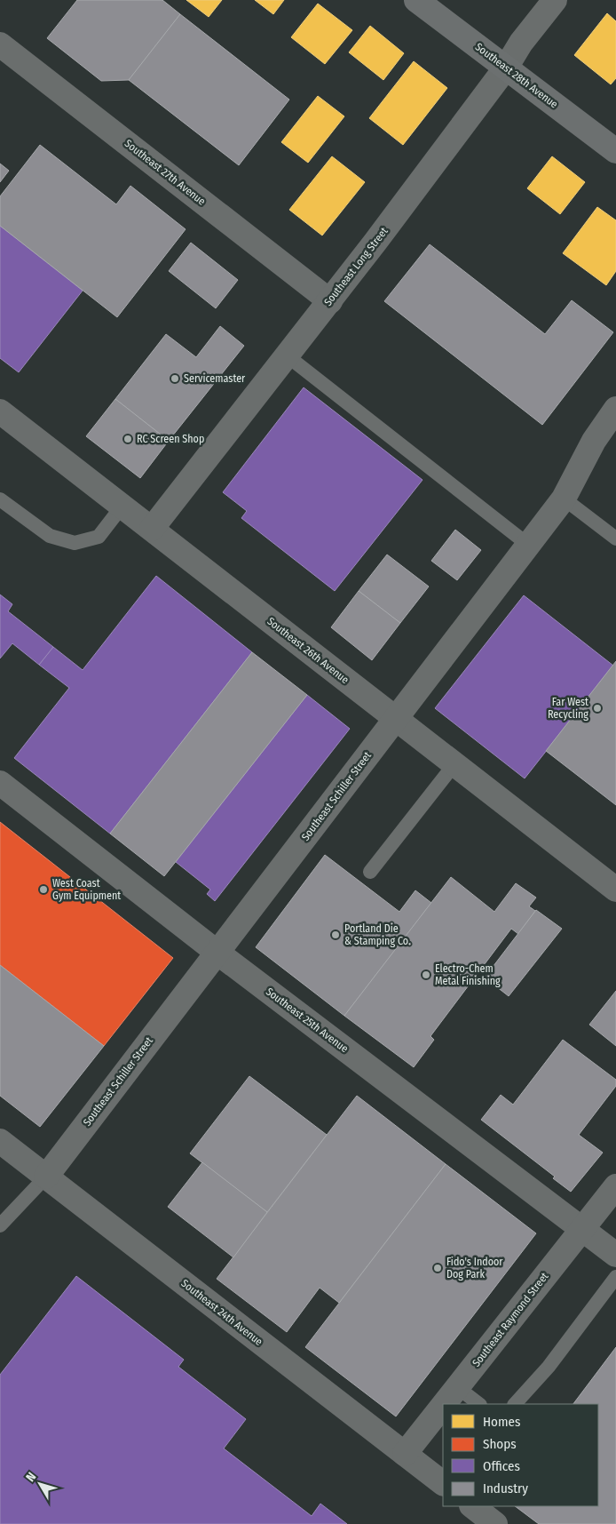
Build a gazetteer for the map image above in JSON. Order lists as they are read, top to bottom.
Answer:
{
  "streets": {
    "street": [
      "Southeast 28th Avenue",
      "Southeast 27th Avenue",
      "Southeast Long Street",
      "Southeast 26th Avenue",
      "Southeast Schiller Street",
      "Southeast 25th Avenue",
      "Southeast 24th Avenue",
      "Southeast Raymond Street"
    ]
  },
  "crossings": [
    ["Southeast 28th Avenue", "Southeast Long Street"],
    ["Southeast 27th Avenue", "Southeast Long Street"],
    ["Southeast Long Street", "Southeast 26th Avenue"],
    ["Southeast 26th Avenue", "Southeast Schiller Street"],
    ["Southeast Schiller Street", "Southeast 25th Avenue"],
    ["Southeast Schiller Street", "Southeast 24th Avenue"],
    ["Southeast 25th Avenue", "Southeast Raymond Street"],
    ["Southeast 24th Avenue", "Southeast Raymond Street"]
  ],
  "places": [
    "Servicemaster",
    "RC Screen Shop",
    "Far West Recycling",
    "West Coast Gym Equipment",
    "Portland Die & Stamping Co.",
    "Electro-Chem Metal Finishing",
    "Fido's Indoor Dog Park"
  ],
  "legend": [
    "Homes",
    "Shops",
    "Offices",
    "Industry"
  ],
  "north": "top left"
}
